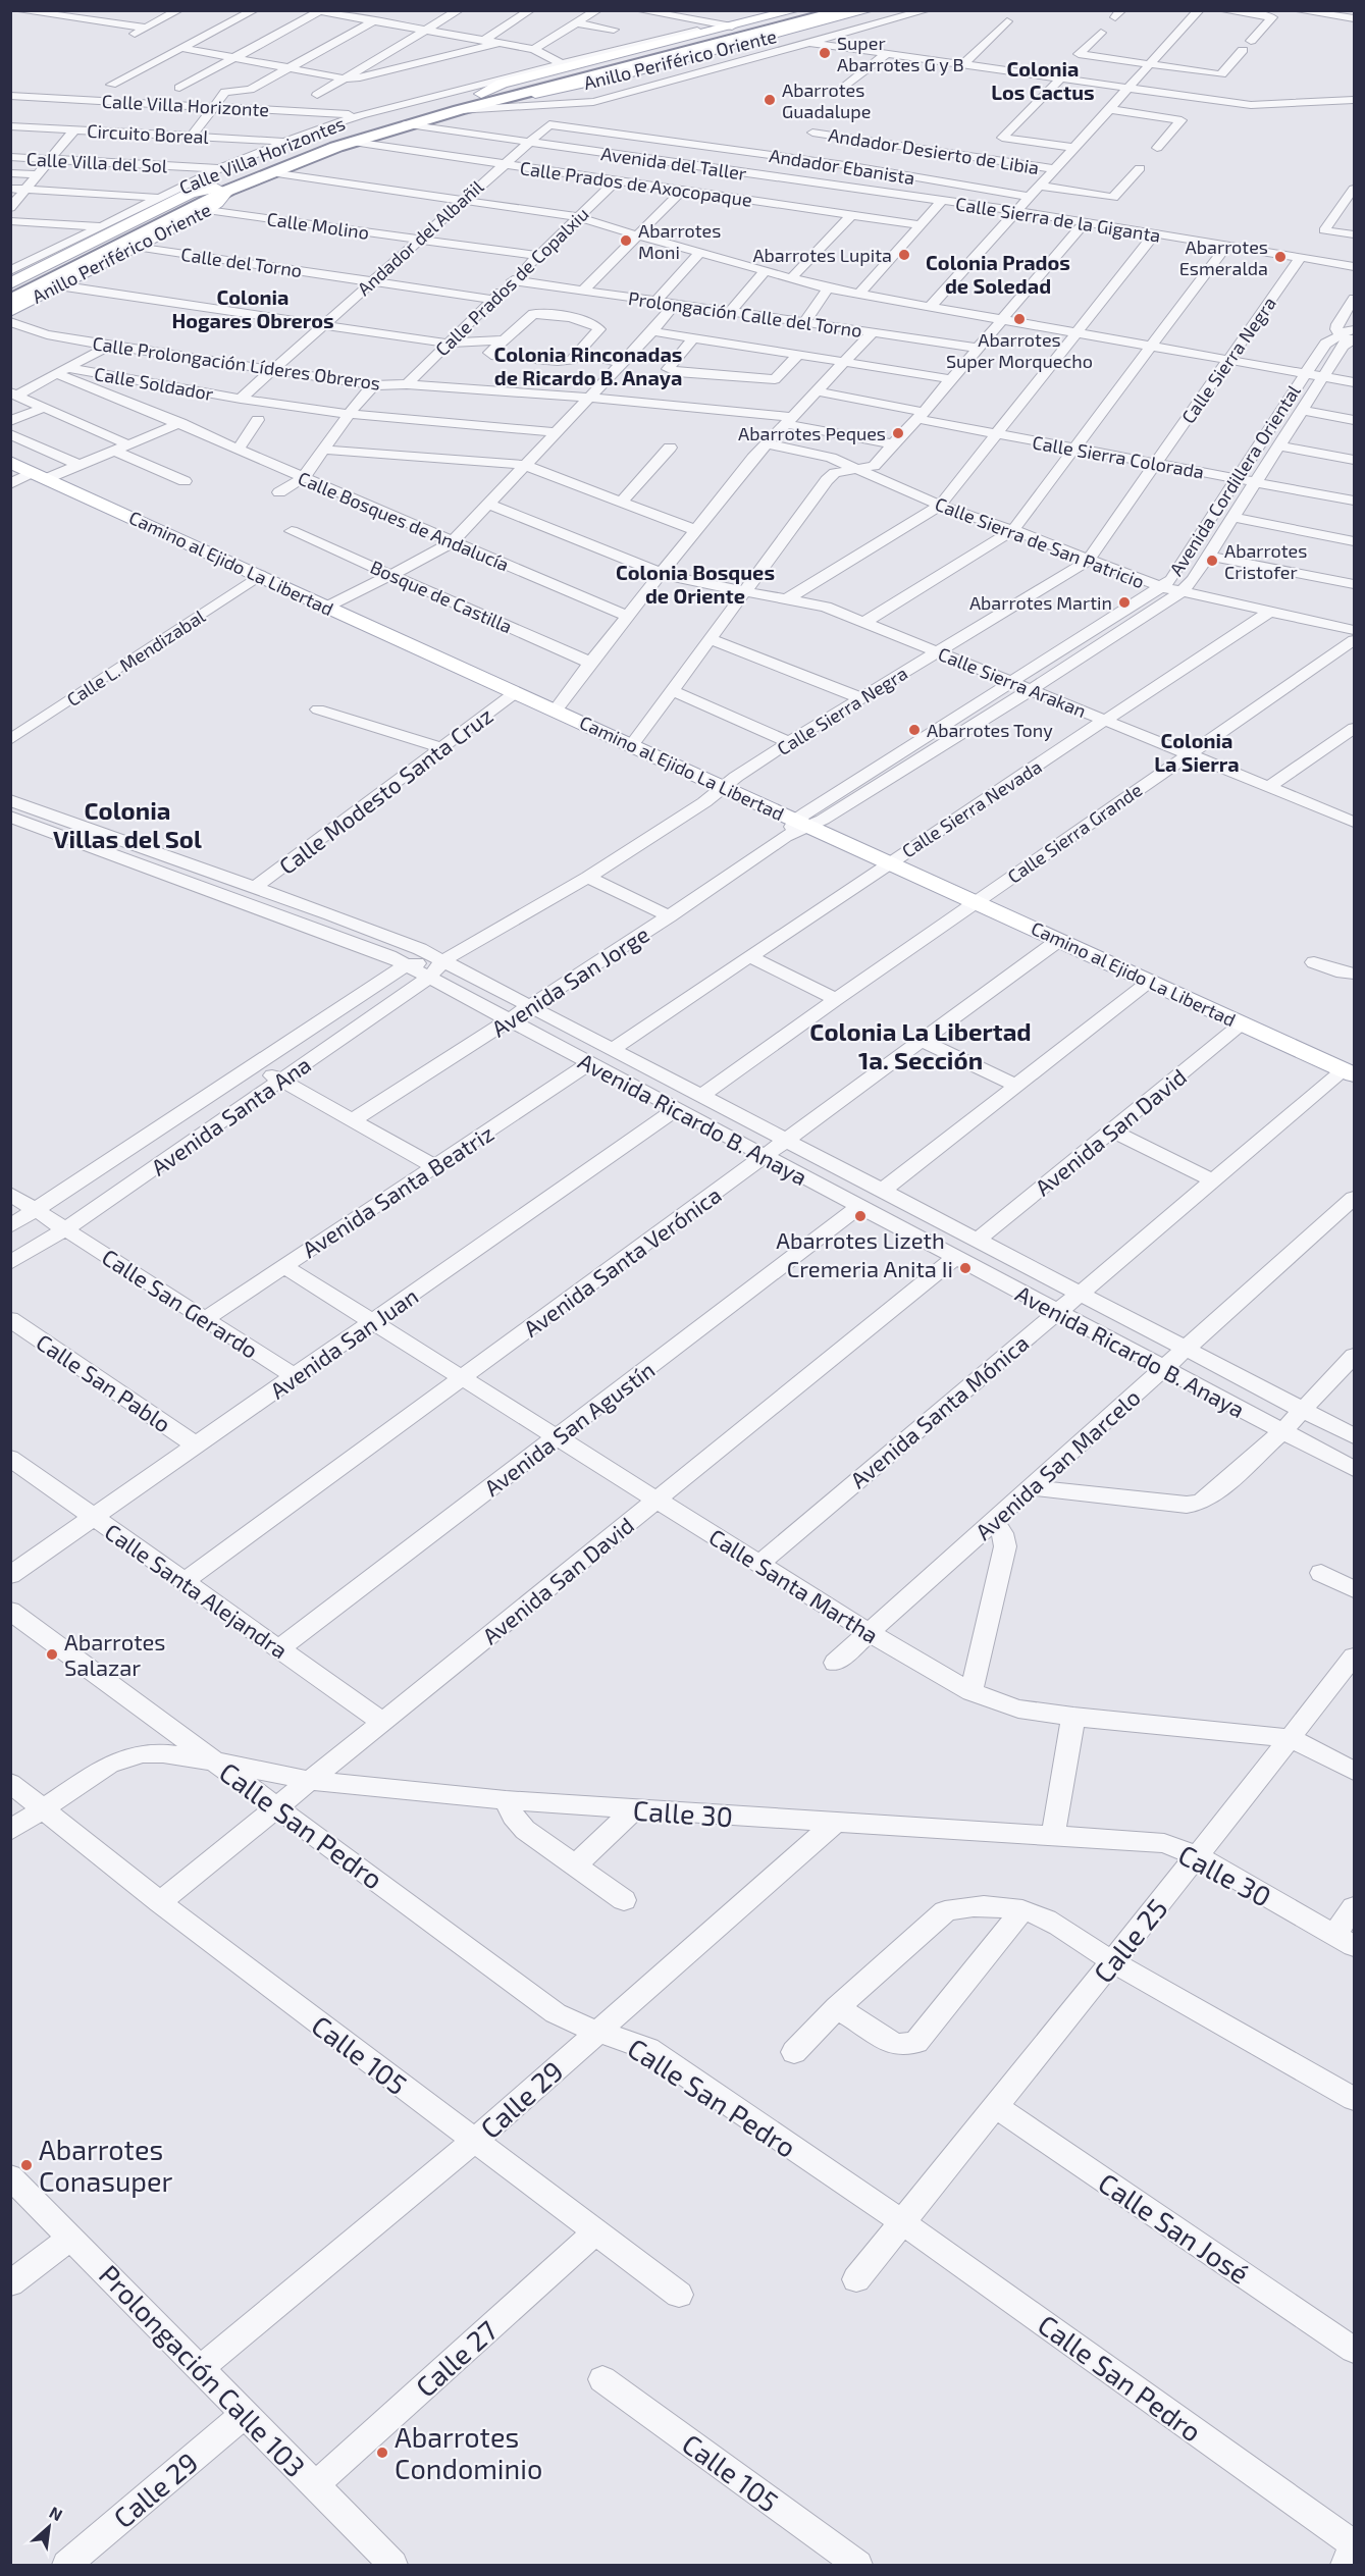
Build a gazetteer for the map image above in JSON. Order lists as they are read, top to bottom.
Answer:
{
  "streets": {
    "highway": ["Anillo Periférico Oriente"],
    "main road": ["Camino al Ejido La Libertad"],
    "street": [
      "Calle Villa Horizonte",
      "Circuito Boreal",
      "Andador Desierto de Libia",
      "Calle Villa Horizontes",
      "Calle Villa del Sol",
      "Avenida del Taller",
      "Andador Ebanista",
      "Calle Prados de Axocopaque",
      "Calle Sierra de la Giganta",
      "Calle Molino",
      "Andador del Albañil",
      "Calle del Torno",
      "Calle Prados de Copalxiu",
      "Prolongación Calle del Torno",
      "Calle Sierra Negra",
      "Calle Prolongación Líderes Obreros",
      "Calle Soldador",
      "Calle Sierra Colorada",
      "Avenida Cordillera Oriental",
      "Calle Bosques de Andalucía",
      "Calle Sierra de San Patricio",
      "Bosque de Castilla",
      "Calle L. Mendizabal",
      "Calle Sierra Arakan",
      "Calle Modesto Santa Cruz",
      "Calle Sierra Nevada",
      "Calle Sierra Grande",
      "Avenida San Jorge",
      "Avenida Santa Ana",
      "Avenida Ricardo B. Anaya",
      "Avenida San David",
      "Avenida Santa Beatriz",
      "Avenida Santa Verónica",
      "Calle San Gerardo",
      "Avenida San Juan",
      "Calle San Pablo",
      "Avenida Santa Mónica",
      "Avenida San Agustín",
      "Avenida San Marcelo",
      "Calle Santa Martha",
      "Calle Santa Alejandra",
      "Calle 30",
      "Calle San Pedro",
      "Calle 25",
      "Calle 105",
      "Calle 29",
      "Calle San José",
      "Calle 27",
      "Prolongación Calle 103"
    ]
  },
  "crossings": [
    ["Anillo Periférico Oriente", "Calle Villa Horizontes"],
    ["Anillo Periférico Oriente", "Avenida del Taller"],
    ["Anillo Periférico Oriente", "Calle Prados de Axocopaque"],
    ["Anillo Periférico Oriente", "Calle Molino"],
    ["Anillo Periférico Oriente", "Calle del Torno"],
    ["Calle Villa Horizonte", "Calle Villa Horizontes"],
    ["Circuito Boreal", "Calle Villa Horizontes"],
    ["Calle Villa Horizontes", "Calle Villa del Sol"],
    ["Avenida del Taller", "Calle Sierra de la Giganta"],
    ["Avenida del Taller", "Andador del Albañil"],
    ["Andador Ebanista", "Andador del Albañil"],
    ["Calle Prados de Axocopaque", "Andador del Albañil"],
    ["Calle Prados de Axocopaque", "Calle Prados de Copalxiu"],
    ["Calle Sierra de la Giganta", "Calle Sierra Negra"],
    ["Calle Molino", "Andador del Albañil"],
    ["Calle Molino", "Calle Prados de Copalxiu"],
    ["Andador del Albañil", "Calle del Torno"],
    ["Andador del Albañil", "Calle Prolongación Líderes Obreros"],
    ["Andador del Albañil", "Calle Soldador"],
    ["Calle del Torno", "Calle Prados de Copalxiu"],
    ["Calle Prados de Copalxiu", "Prolongación Calle del Torno"],
    ["Calle Prados de Copalxiu", "Calle Prolongación Líderes Obreros"],
    ["Calle Sierra Negra", "Calle Sierra Colorada"],
    ["Calle Sierra Negra", "Calle Sierra de San Patricio"],
    ["Calle Sierra Negra", "Camino al Ejido La Libertad"],
    ["Calle Sierra Negra", "Calle Sierra Arakan"],
    ["Calle Sierra Negra", "Avenida Santa Ana"],
    ["Calle Soldador", "Calle Bosques de Andalucía"],
    ["Calle Sierra Colorada", "Avenida Cordillera Oriental"],
    ["Avenida Cordillera Oriental", "Calle Sierra de San Patricio"],
    ["Avenida Cordillera Oriental", "Camino al Ejido La Libertad"],
    ["Avenida Cordillera Oriental", "Calle Sierra Arakan"],
    ["Avenida Cordillera Oriental", "Avenida San Jorge"],
    ["Calle Sierra de San Patricio", "Calle Sierra Nevada"],
    ["Camino al Ejido La Libertad", "Calle L. Mendizabal"],
    ["Camino al Ejido La Libertad", "Calle Modesto Santa Cruz"],
    ["Camino al Ejido La Libertad", "Calle Sierra Nevada"],
    ["Camino al Ejido La Libertad", "Calle Sierra Grande"],
    ["Camino al Ejido La Libertad", "Avenida San Jorge"],
    ["Camino al Ejido La Libertad", "Avenida Santa Ana"],
    ["Camino al Ejido La Libertad", "Avenida San David"],
    ["Camino al Ejido La Libertad", "Avenida Santa Verónica"],
    ["Camino al Ejido La Libertad", "Avenida Santa Mónica"],
    ["Calle Sierra Arakan", "Calle Sierra Nevada"],
    ["Calle Sierra Arakan", "Calle Sierra Grande"],
    ["Calle Modesto Santa Cruz", "Avenida Ricardo B. Anaya"],
    ["Avenida San Jorge", "Avenida Ricardo B. Anaya"],
    ["Avenida Santa Ana", "Avenida Ricardo B. Anaya"],
    ["Avenida Santa Ana", "Calle San Gerardo"],
    ["Avenida Ricardo B. Anaya", "Avenida San David"],
    ["Avenida Ricardo B. Anaya", "Avenida Santa Beatriz"],
    ["Avenida Ricardo B. Anaya", "Avenida Santa Verónica"],
    ["Avenida Ricardo B. Anaya", "Avenida San Juan"],
    ["Avenida Ricardo B. Anaya", "Avenida Santa Mónica"],
    ["Avenida Ricardo B. Anaya", "Avenida San Agustín"],
    ["Avenida Ricardo B. Anaya", "Avenida San Marcelo"],
    ["Avenida San David", "Calle Santa Martha"],
    ["Avenida San David", "Calle Santa Alejandra"],
    ["Avenida San David", "Calle 30"],
    ["Avenida San David", "Calle San Pedro"],
    ["Avenida San David", "Calle 105"],
    ["Avenida Santa Beatriz", "Calle San Gerardo"],
    ["Avenida Santa Beatriz", "Calle Santa Martha"],
    ["Avenida Santa Verónica", "Calle Santa Martha"],
    ["Avenida Santa Verónica", "Calle Santa Alejandra"],
    ["Calle San Gerardo", "Avenida San Juan"],
    ["Avenida San Juan", "Calle San Pablo"],
    ["Avenida San Juan", "Calle Santa Martha"],
    ["Avenida San Juan", "Calle Santa Alejandra"],
    ["Avenida Santa Mónica", "Calle Santa Martha"],
    ["Avenida San Agustín", "Calle Santa Martha"],
    ["Avenida San Agustín", "Calle Santa Alejandra"],
    ["Avenida San Marcelo", "Calle Santa Martha"],
    ["Calle Santa Martha", "Calle 25"],
    ["Calle 30", "Calle San Pedro"],
    ["Calle 30", "Calle 25"],
    ["Calle 30", "Calle 105"],
    ["Calle 30", "Calle 29"],
    ["Calle San Pedro", "Calle 25"],
    ["Calle San Pedro", "Calle 29"],
    ["Calle 25", "Calle San José"],
    ["Calle 105", "Calle 29"],
    ["Calle 105", "Calle 27"],
    ["Calle 29", "Prolongación Calle 103"],
    ["Calle 27", "Prolongación Calle 103"]
  ],
  "districts": [
    "Colonia Los Cactus",
    "Colonia Prados de Soledad",
    "Colonia Hogares Obreros",
    "Colonia Rinconadas de Ricardo B. Anaya",
    "Colonia Bosques de Oriente",
    "Colonia La Sierra",
    "Colonia Villas del Sol",
    "Colonia La Libertad 1a. Sección"
  ],
  "places": [
    "Super Abarrotes G y B",
    "Abarrotes Guadalupe",
    "Abarrotes Moni",
    "Abarrotes Lupita",
    "Abarrotes Esmeralda",
    "Abarrotes Super Morquecho",
    "Abarrotes Peques",
    "Abarrotes Cristofer",
    "Abarrotes Martin",
    "Abarrotes Tony",
    "Abarrotes Lizeth",
    "Cremeria Anita Ii",
    "Abarrotes Salazar",
    "Abarrotes Conasuper",
    "Abarrotes Condominio"
  ],
  "north": "top right"
}
